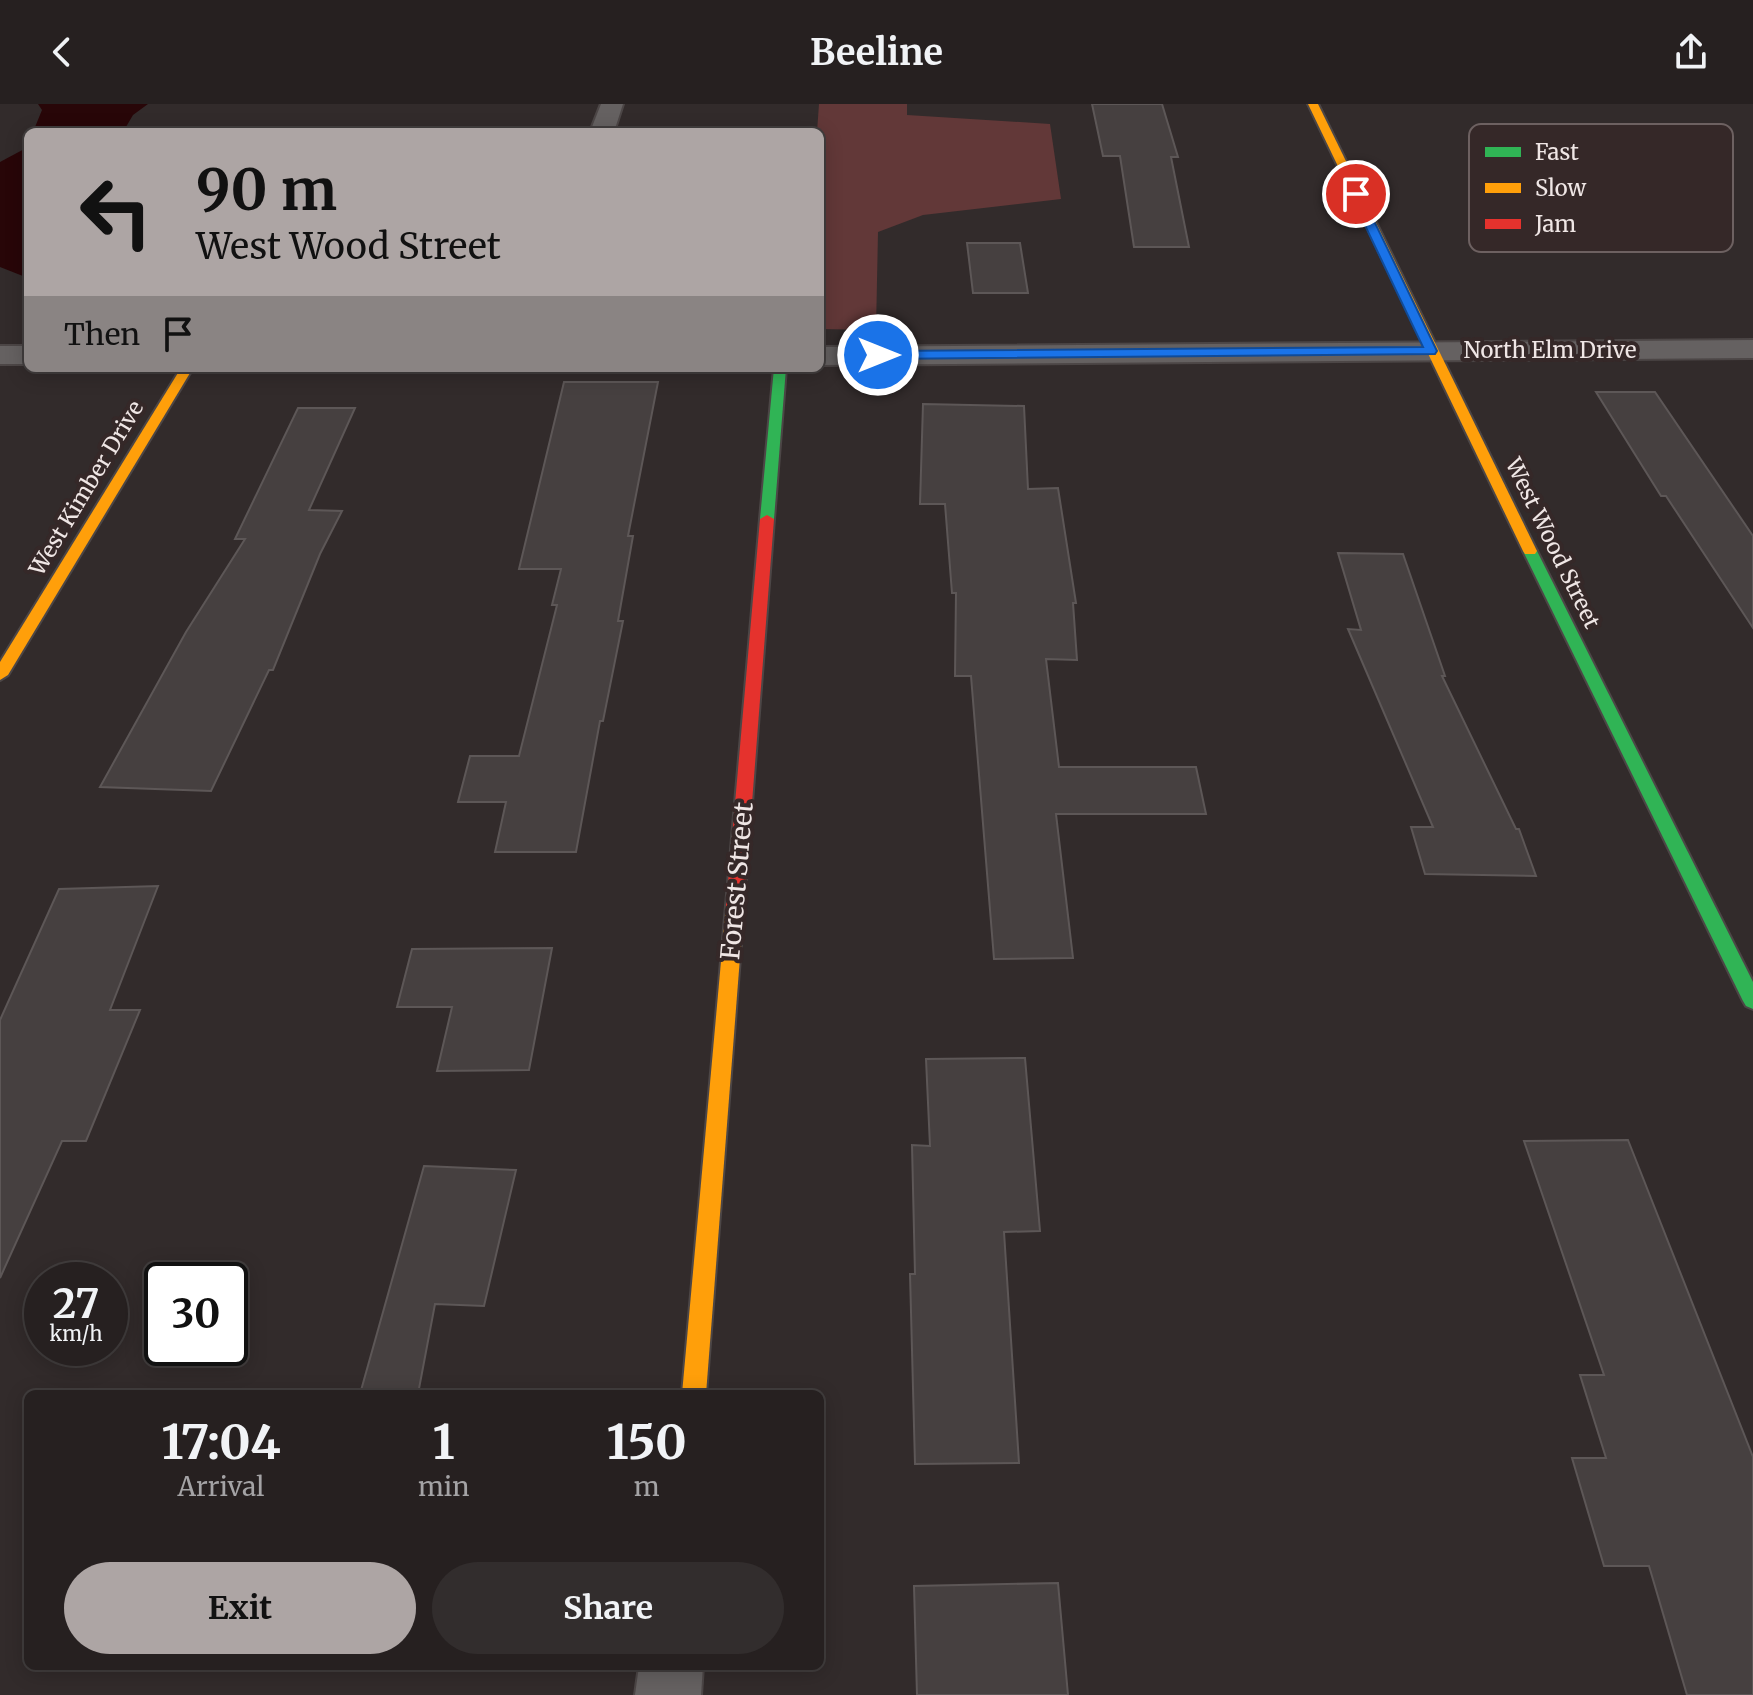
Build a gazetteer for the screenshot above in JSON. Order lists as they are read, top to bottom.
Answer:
{
  "streets": {
    "street": [
      "North Elm Drive",
      "West Kimber Drive",
      "West Wood Street",
      "Forest Street"
    ]
  },
  "crossings": [
    ["North Elm Drive", "West Wood Street"]
  ],
  "legend": ["Fast", "Slow", "Jam"],
  "page": {
    "header": "Beeline",
    "turn": ["90 m", "West Wood Street"],
    "then": "Then",
    "speed": "27 km/h",
    "limit": "30",
    "eta": [
      "17:04",
      "Arrival",
      "1",
      "min",
      "150",
      "m"
    ],
    "buttons": ["Exit", "Share"]
  }
}
